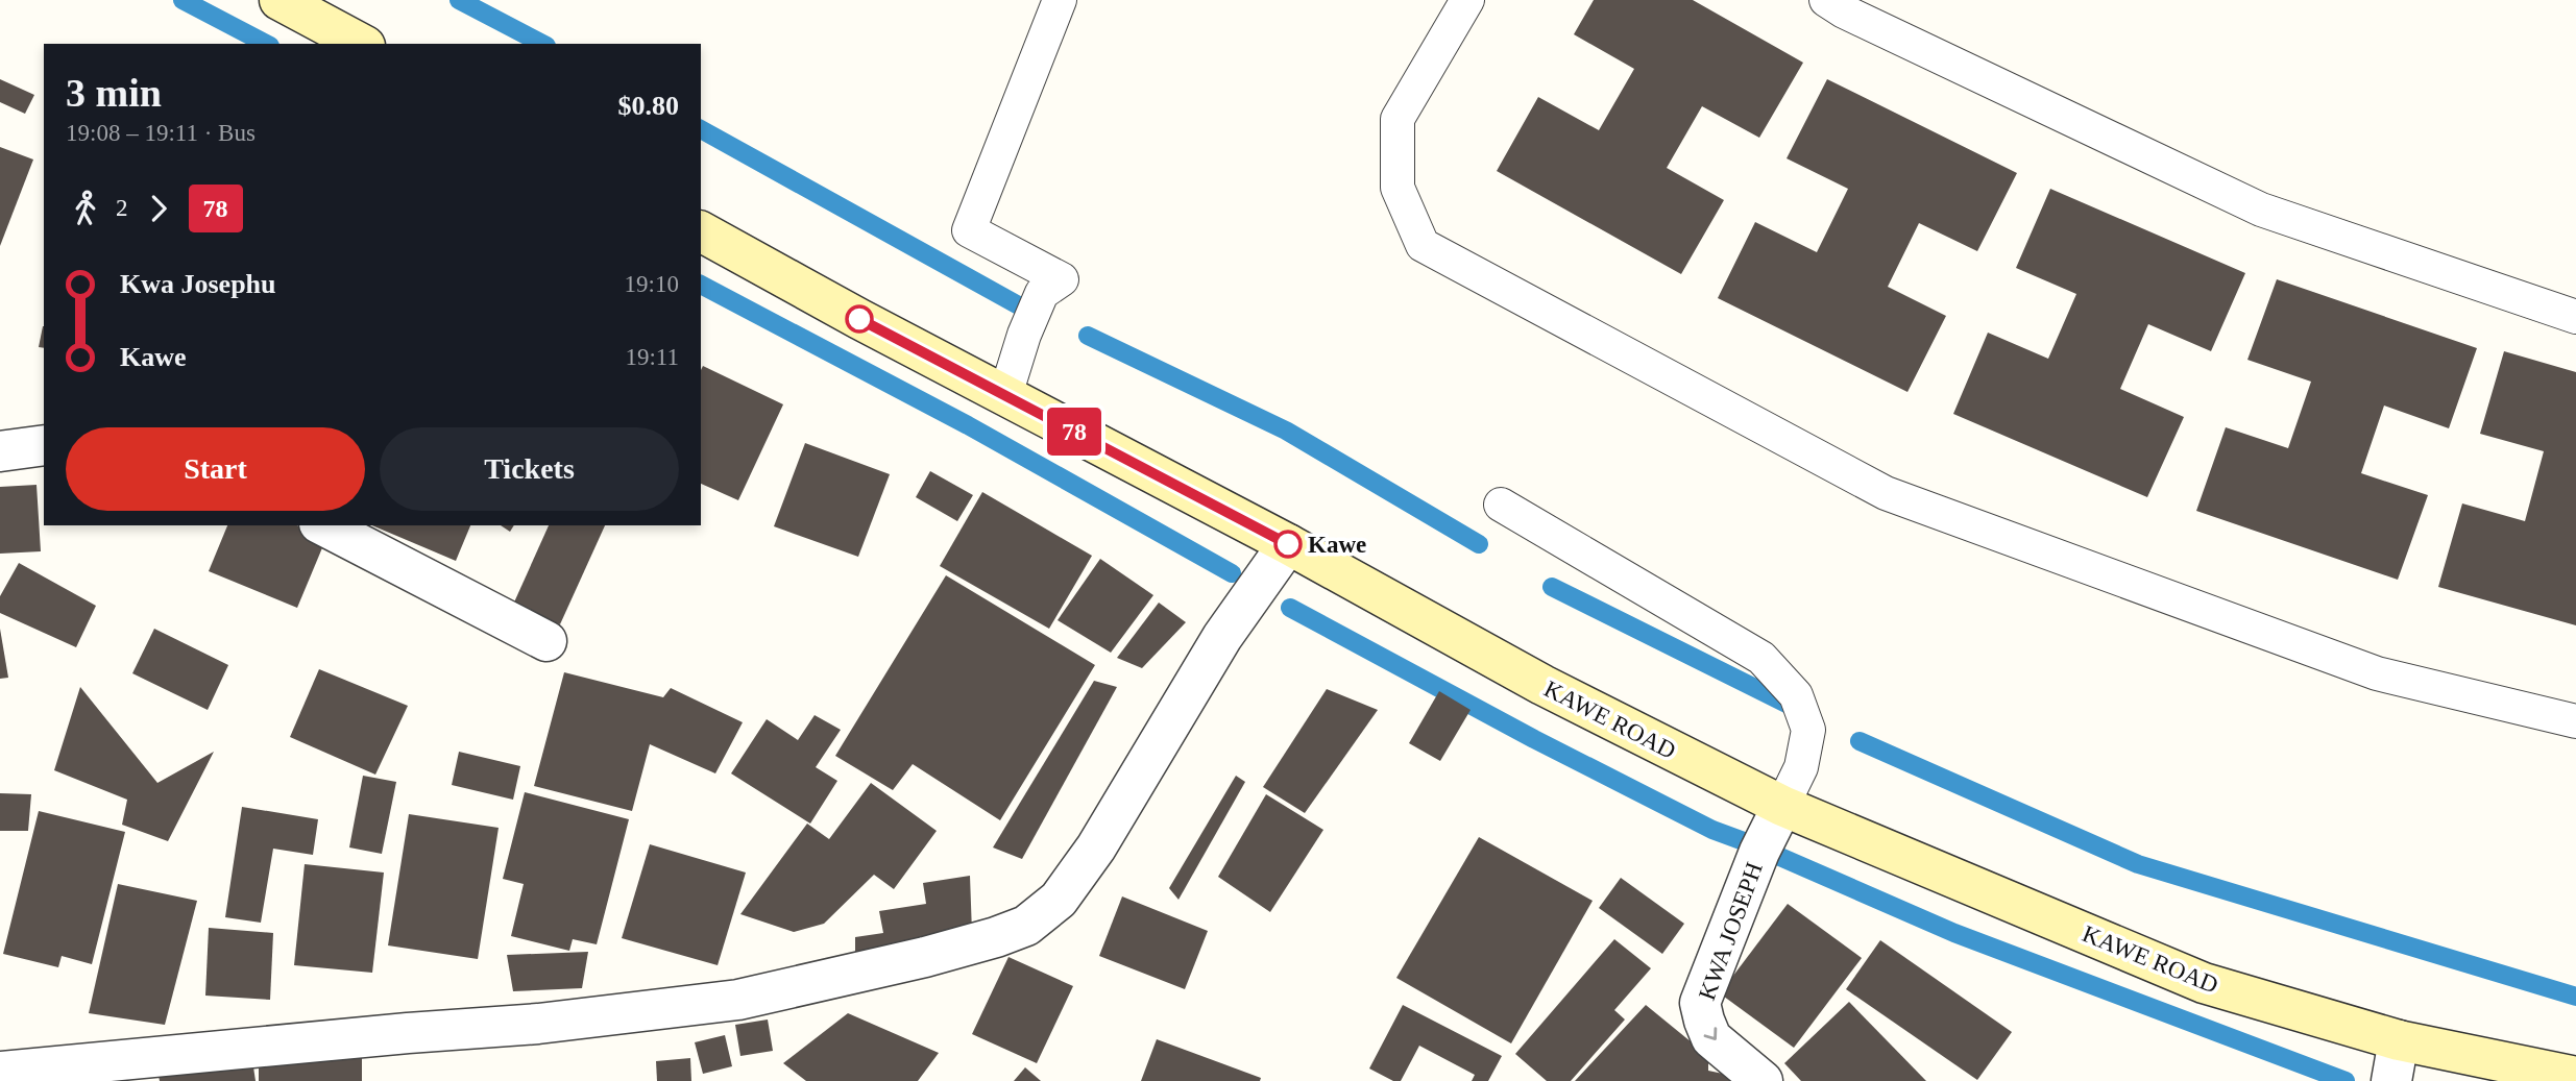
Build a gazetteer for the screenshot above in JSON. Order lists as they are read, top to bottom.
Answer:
{
  "streets": {
    "main road": ["KAWE ROAD"],
    "street": ["KWA JOSEPH"]
  },
  "crossings": [
    ["KAWE ROAD", "KWA JOSEPH"]
  ],
  "one_way": ["KWA JOSEPH"],
  "places": ["Kawe"],
  "lines": ["bus line 78"],
  "page": {
    "on_map": "78",
    "heading": ["3 min", "19:08 – 19:11 · Bus", "$0.80"],
    "legs": ["2", "78"],
    "list": [
      {
        "name": "Kwa Josephu",
        "value": "19:10"
      },
      {
        "name": "Kawe",
        "value": "19:11"
      }
    ],
    "buttons": ["Start", "Tickets"]
  }
}
